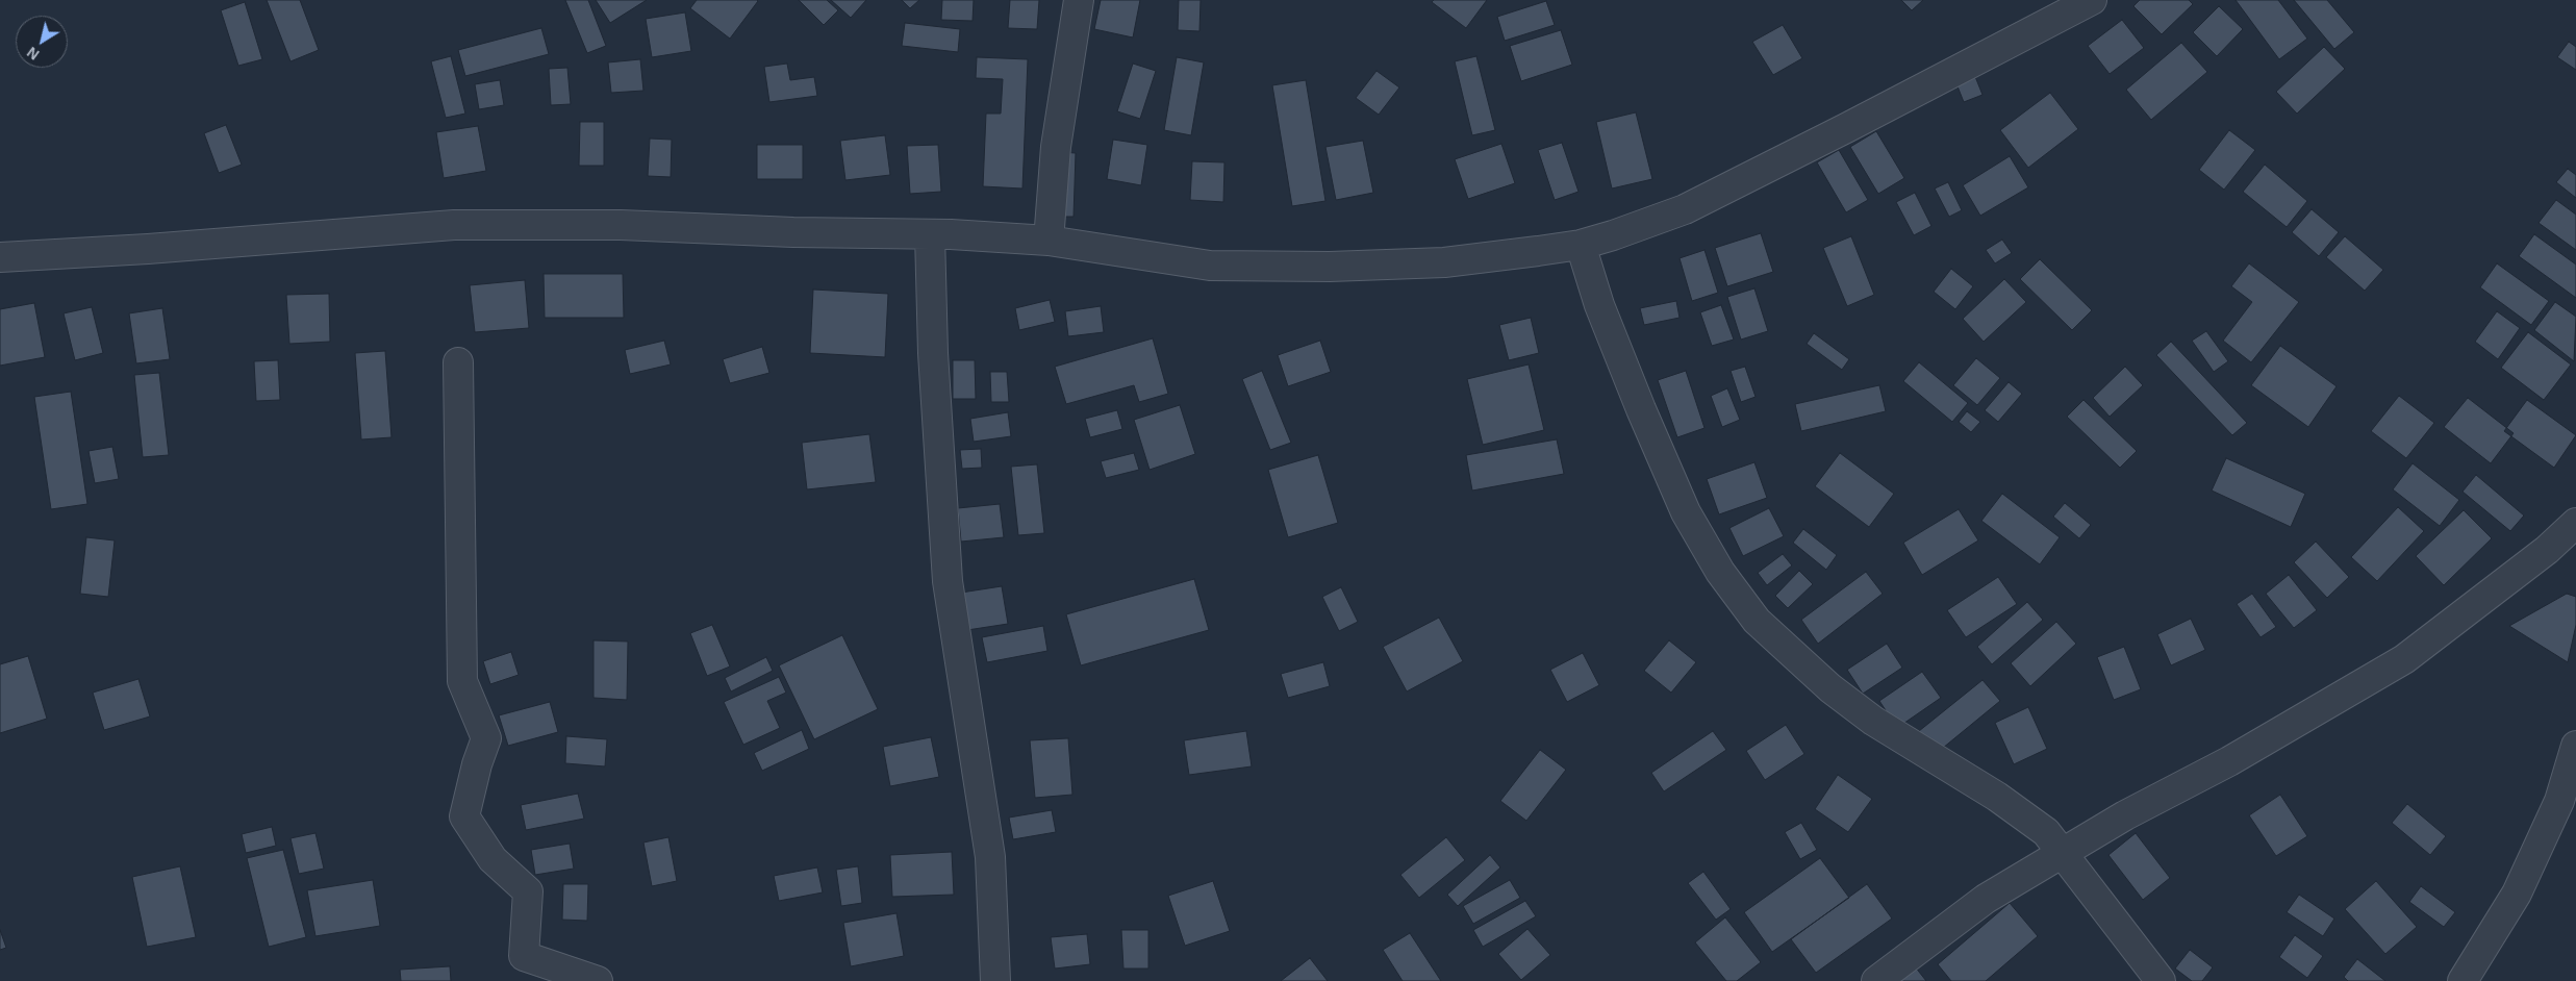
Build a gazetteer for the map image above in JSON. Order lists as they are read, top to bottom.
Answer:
{
  "north": "bottom left"
}
